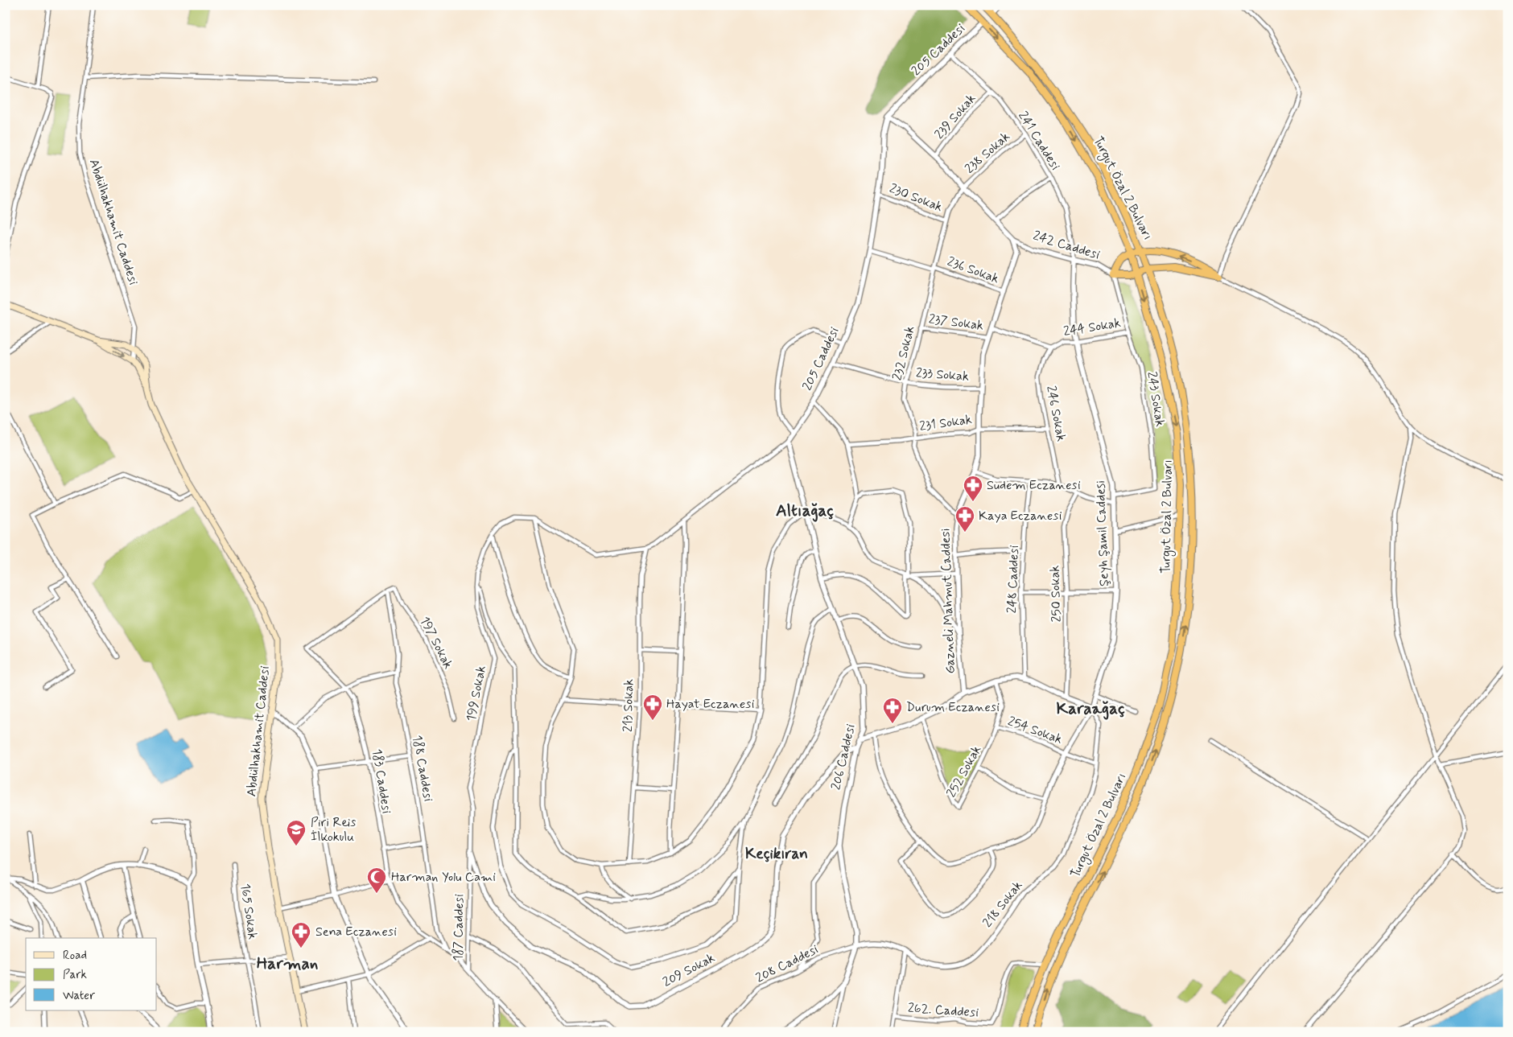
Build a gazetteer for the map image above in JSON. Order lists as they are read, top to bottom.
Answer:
{
  "streets": {
    "highway": ["Turgut Özal 2 Bulvarı"],
    "main road": ["Abdülhakhamit Caddesi"],
    "street": [
      "205 Caddesi",
      "239 Sokak",
      "241 Caddesi",
      "238 Sokak",
      "230 Sokak",
      "242 Caddesi",
      "236 Sokak",
      "237 Sokak",
      "244 Sokak",
      "232 Sokak",
      "233 Sokak",
      "243 Sokak",
      "246 Sokak",
      "231 Sokak",
      "Şeyh Şamil Caddesi",
      "248 Caddesi",
      "250 Sokak",
      "Gazneli Mahmut Caddesi",
      "197 Sokak",
      "199 Sokak",
      "213 Sokak",
      "254 Sokak",
      "206 Caddesi",
      "188 Caddesi",
      "252 Sokak",
      "183 Caddesi",
      "218 Sokak",
      "165 Sokak",
      "187 Caddesi",
      "208 Caddesi",
      "209 Sokak",
      "262. Caddesi"
    ]
  },
  "crossings": [
    ["205 Caddesi", "241 Caddesi"],
    ["205 Caddesi", "Turgut Özal 2 Bulvarı"],
    ["205 Caddesi", "230 Sokak"],
    ["205 Caddesi", "236 Sokak"],
    ["205 Caddesi", "233 Sokak"],
    ["205 Caddesi", "199 Sokak"],
    ["205 Caddesi", "213 Sokak"],
    ["205 Caddesi", "206 Caddesi"],
    ["239 Sokak", "241 Caddesi"],
    ["241 Caddesi", "238 Sokak"],
    ["241 Caddesi", "242 Caddesi"],
    ["241 Caddesi", "Şeyh Şamil Caddesi"],
    ["238 Sokak", "232 Sokak"],
    ["Turgut Özal 2 Bulvarı", "262. Caddesi"],
    ["230 Sokak", "232 Sokak"],
    ["242 Caddesi", "243 Sokak"],
    ["242 Caddesi", "Şeyh Şamil Caddesi"],
    ["242 Caddesi", "Gazneli Mahmut Caddesi"],
    ["236 Sokak", "232 Sokak"],
    ["236 Sokak", "Gazneli Mahmut Caddesi"],
    ["237 Sokak", "232 Sokak"],
    ["237 Sokak", "Gazneli Mahmut Caddesi"],
    ["244 Sokak", "243 Sokak"],
    ["244 Sokak", "246 Sokak"],
    ["244 Sokak", "Şeyh Şamil Caddesi"],
    ["244 Sokak", "Gazneli Mahmut Caddesi"],
    ["232 Sokak", "233 Sokak"],
    ["232 Sokak", "231 Sokak"],
    ["232 Sokak", "Gazneli Mahmut Caddesi"],
    ["233 Sokak", "Gazneli Mahmut Caddesi"],
    ["243 Sokak", "Şeyh Şamil Caddesi"],
    ["246 Sokak", "231 Sokak"],
    ["231 Sokak", "Gazneli Mahmut Caddesi"],
    ["Şeyh Şamil Caddesi", "254 Sokak"],
    ["Şeyh Şamil Caddesi", "218 Sokak"],
    ["197 Sokak", "188 Caddesi"],
    ["199 Sokak", "187 Caddesi"],
    ["254 Sokak", "252 Sokak"],
    ["254 Sokak", "218 Sokak"],
    ["206 Caddesi", "218 Sokak"],
    ["206 Caddesi", "208 Caddesi"],
    ["206 Caddesi", "209 Sokak"],
    ["188 Caddesi", "183 Caddesi"],
    ["183 Caddesi", "187 Caddesi"],
    ["218 Sokak", "208 Caddesi"],
    ["187 Caddesi", "209 Sokak"]
  ],
  "districts": [
    "Altıağaç",
    "Karaağaç",
    "Keçikıran",
    "Harman"
  ],
  "places": {
    "pharmacy": [
      "Sudem Eczanesi",
      "Kaya Eczanesi",
      "Hayat Eczanesi",
      "Durum Eczanesi",
      "Sena Eczanesi"
    ],
    "school or university": ["Piri Reis İlkokulu"],
    "mosque": ["Harman Yolu Cami"]
  },
  "legend": ["Road", "Park", "Water"]
}
